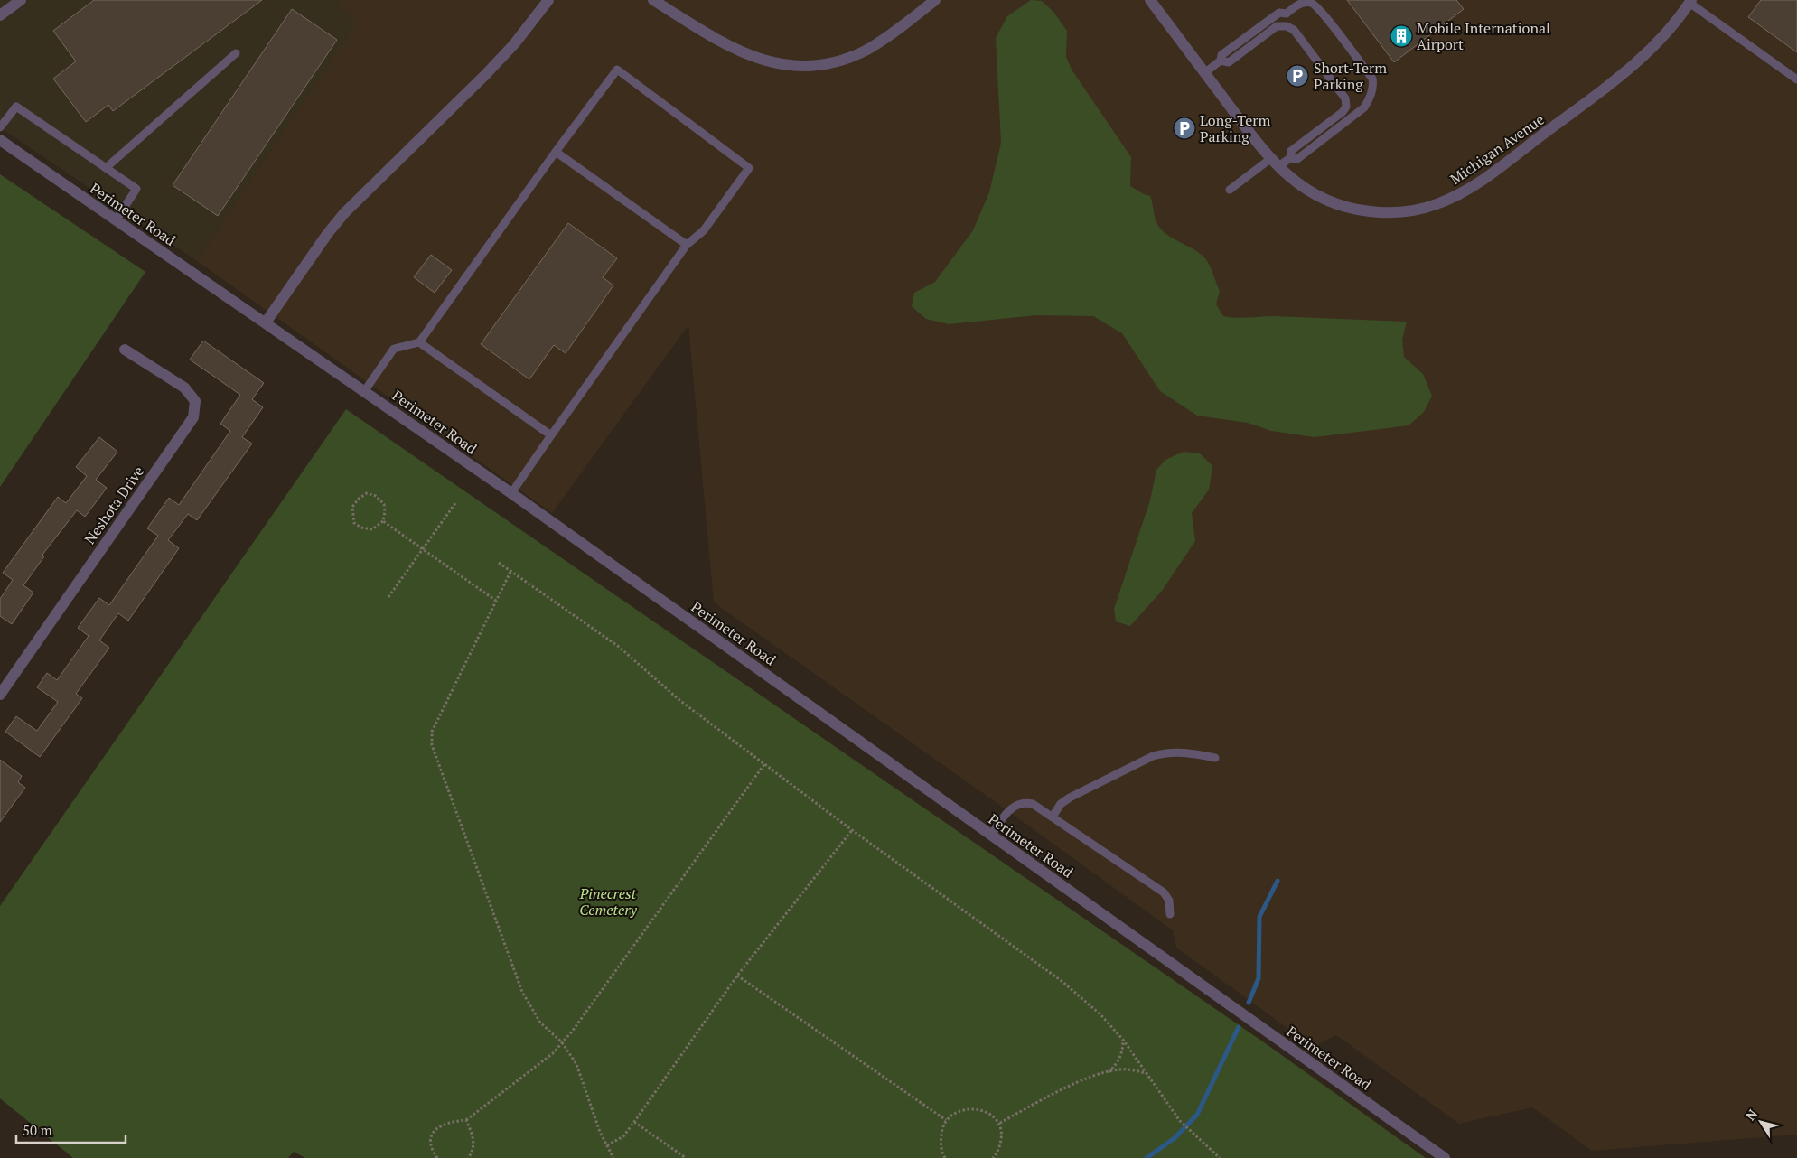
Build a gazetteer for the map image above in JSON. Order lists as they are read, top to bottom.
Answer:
{
  "streets": {
    "street": ["Michigan Avenue", "Perimeter Road", "Neshota Drive"]
  },
  "parks": ["Pinecrest Cemetery"],
  "places": {
    "building": ["Mobile International Airport"],
    "parking": ["Short-Term Parking", "Long-Term Parking"]
  },
  "scale_bar": "50 m",
  "north": "top left"
}
